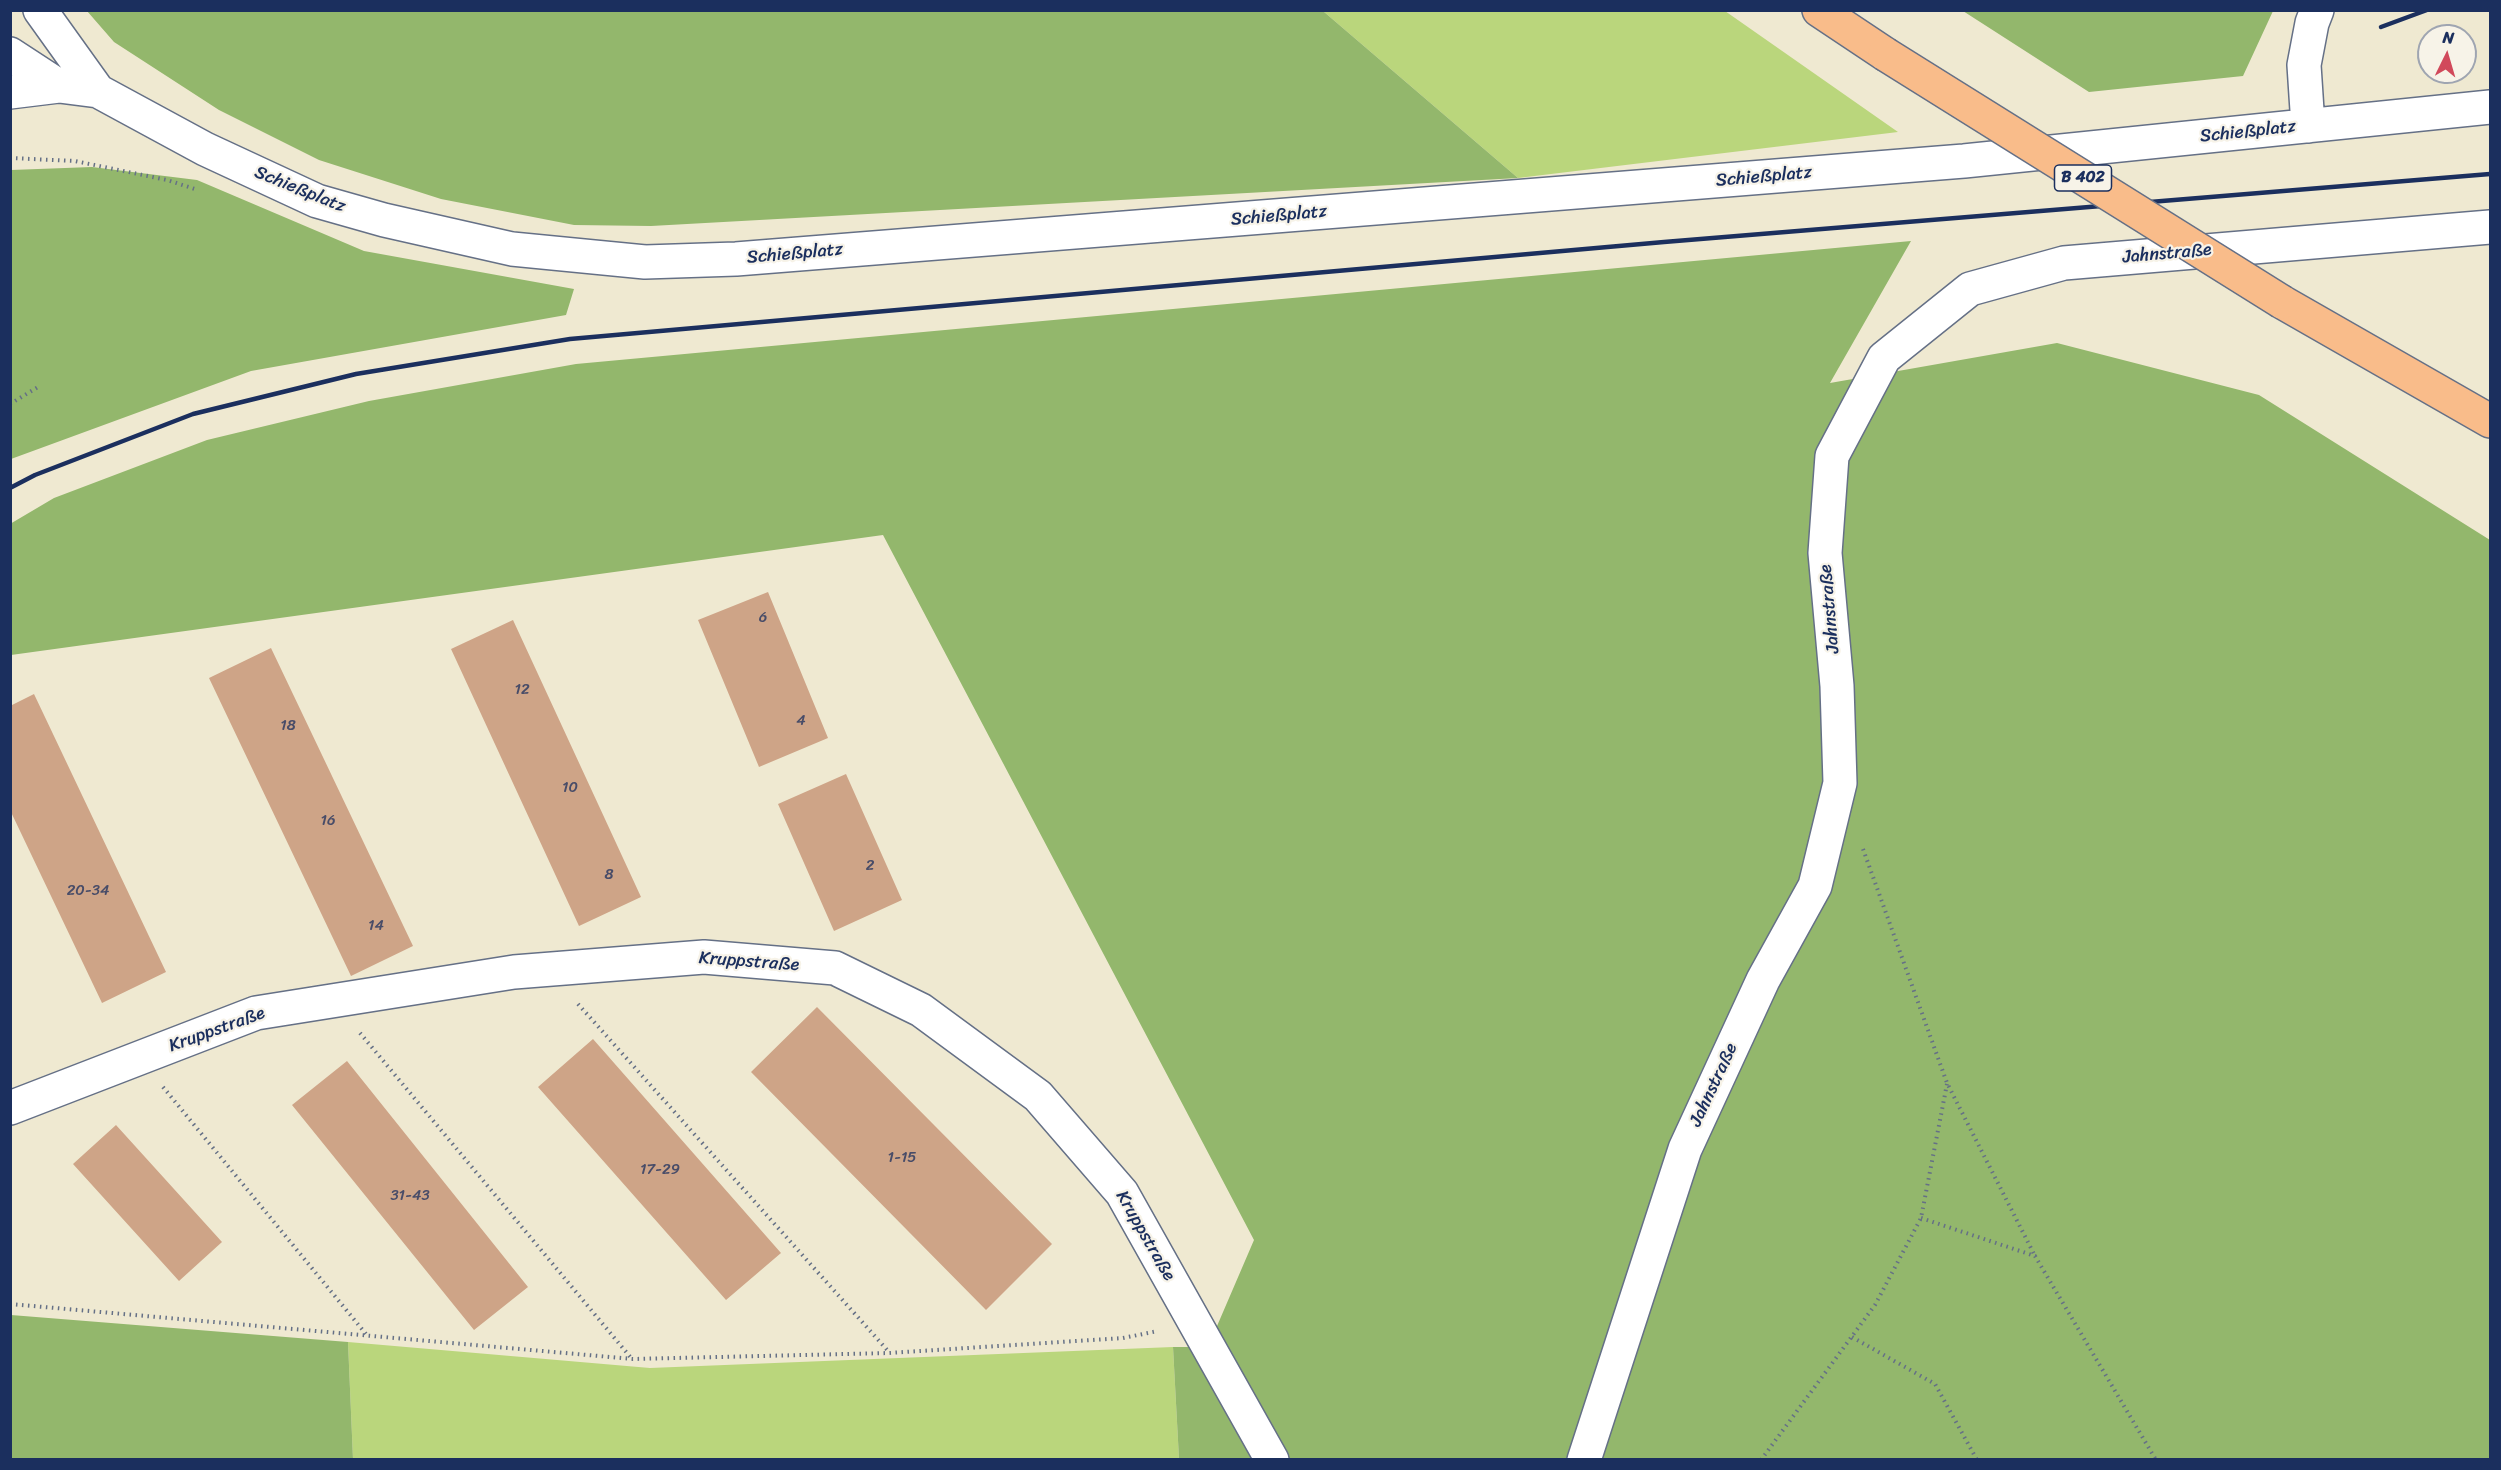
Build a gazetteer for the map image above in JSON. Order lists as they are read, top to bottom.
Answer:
{
  "streets": {
    "main road": ["B 402"],
    "street": ["Schießplatz", "Jahnstraße", "Kruppstraße"]
  },
  "house_numbers": [
    "6",
    "12",
    "4",
    "18",
    "10",
    "16",
    "2",
    "8",
    "20-34",
    "14",
    "1-15",
    "17-29",
    "31-43"
  ],
  "north": "top"
}
